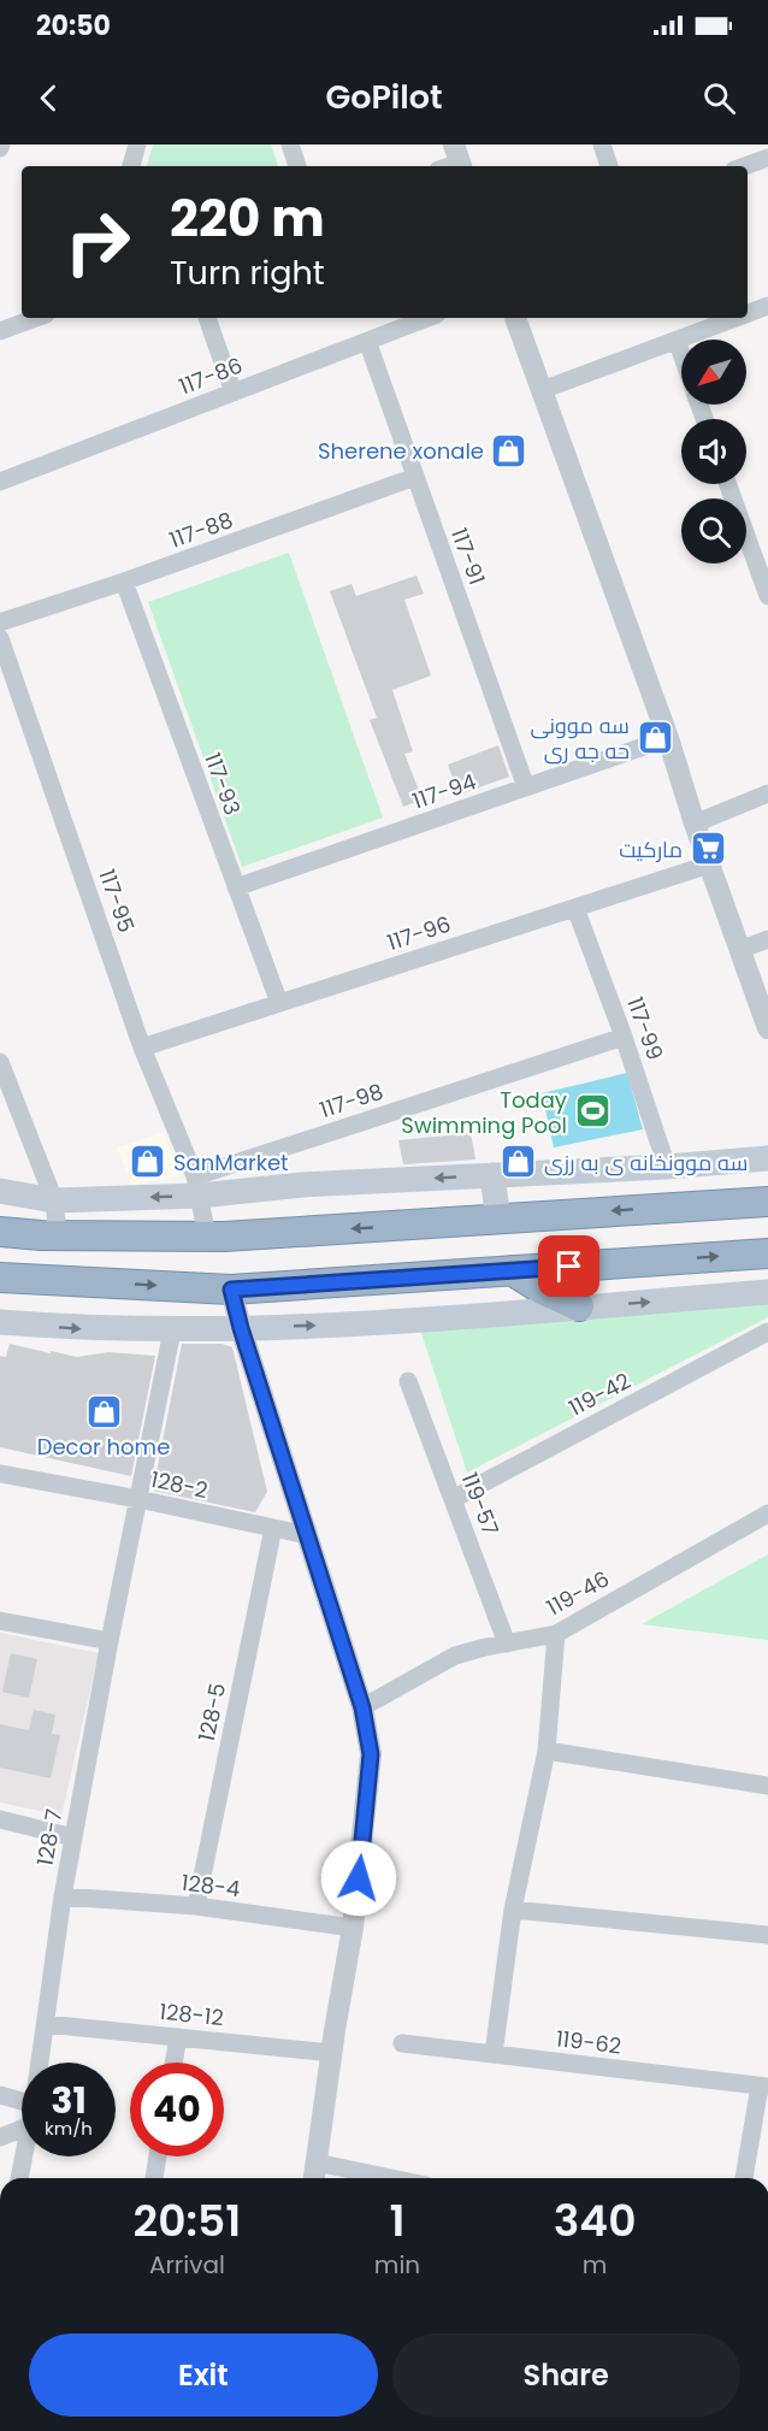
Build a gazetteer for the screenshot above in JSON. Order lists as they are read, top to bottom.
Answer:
{
  "streets": {
    "street": [
      "117-86",
      "117-88",
      "117-91",
      "117-93",
      "117-94",
      "117-95",
      "117-96",
      "117-99",
      "117-98",
      "119-42",
      "128-2",
      "119-57",
      "119-46",
      "128-5",
      "128-7",
      "128-4",
      "128-12",
      "119-62"
    ]
  },
  "crossings": [
    ["117-86", "117-91"],
    ["117-88", "117-91"],
    ["117-88", "117-93"],
    ["117-91", "117-94"],
    ["117-93", "117-94"],
    ["117-93", "117-96"],
    ["117-95", "117-96"],
    ["117-95", "117-98"],
    ["117-96", "117-99"],
    ["117-99", "117-98"],
    ["119-42", "119-57"],
    ["128-2", "128-5"],
    ["128-2", "128-7"],
    ["119-57", "119-46"],
    ["128-5", "128-4"],
    ["128-7", "128-4"],
    ["128-7", "128-12"]
  ],
  "places": {
    "shop": [
      "Sherene xonale",
      "سه موونی حه جه ری",
      "SanMarket",
      "سه موونخانه ی به رزی",
      "Decor home"
    ],
    "supermarket": ["ماركيت"],
    "sports": ["Today Swimming Pool"]
  },
  "north": "bottom left",
  "page": {
    "status": "20:50",
    "header": "GoPilot",
    "turn": ["220 m", "Turn right"],
    "speed": "31 km/h",
    "limit": "40",
    "eta": [
      "20:51",
      "Arrival",
      "1",
      "min",
      "340",
      "m"
    ],
    "buttons": ["Exit", "Share"]
  }
}
